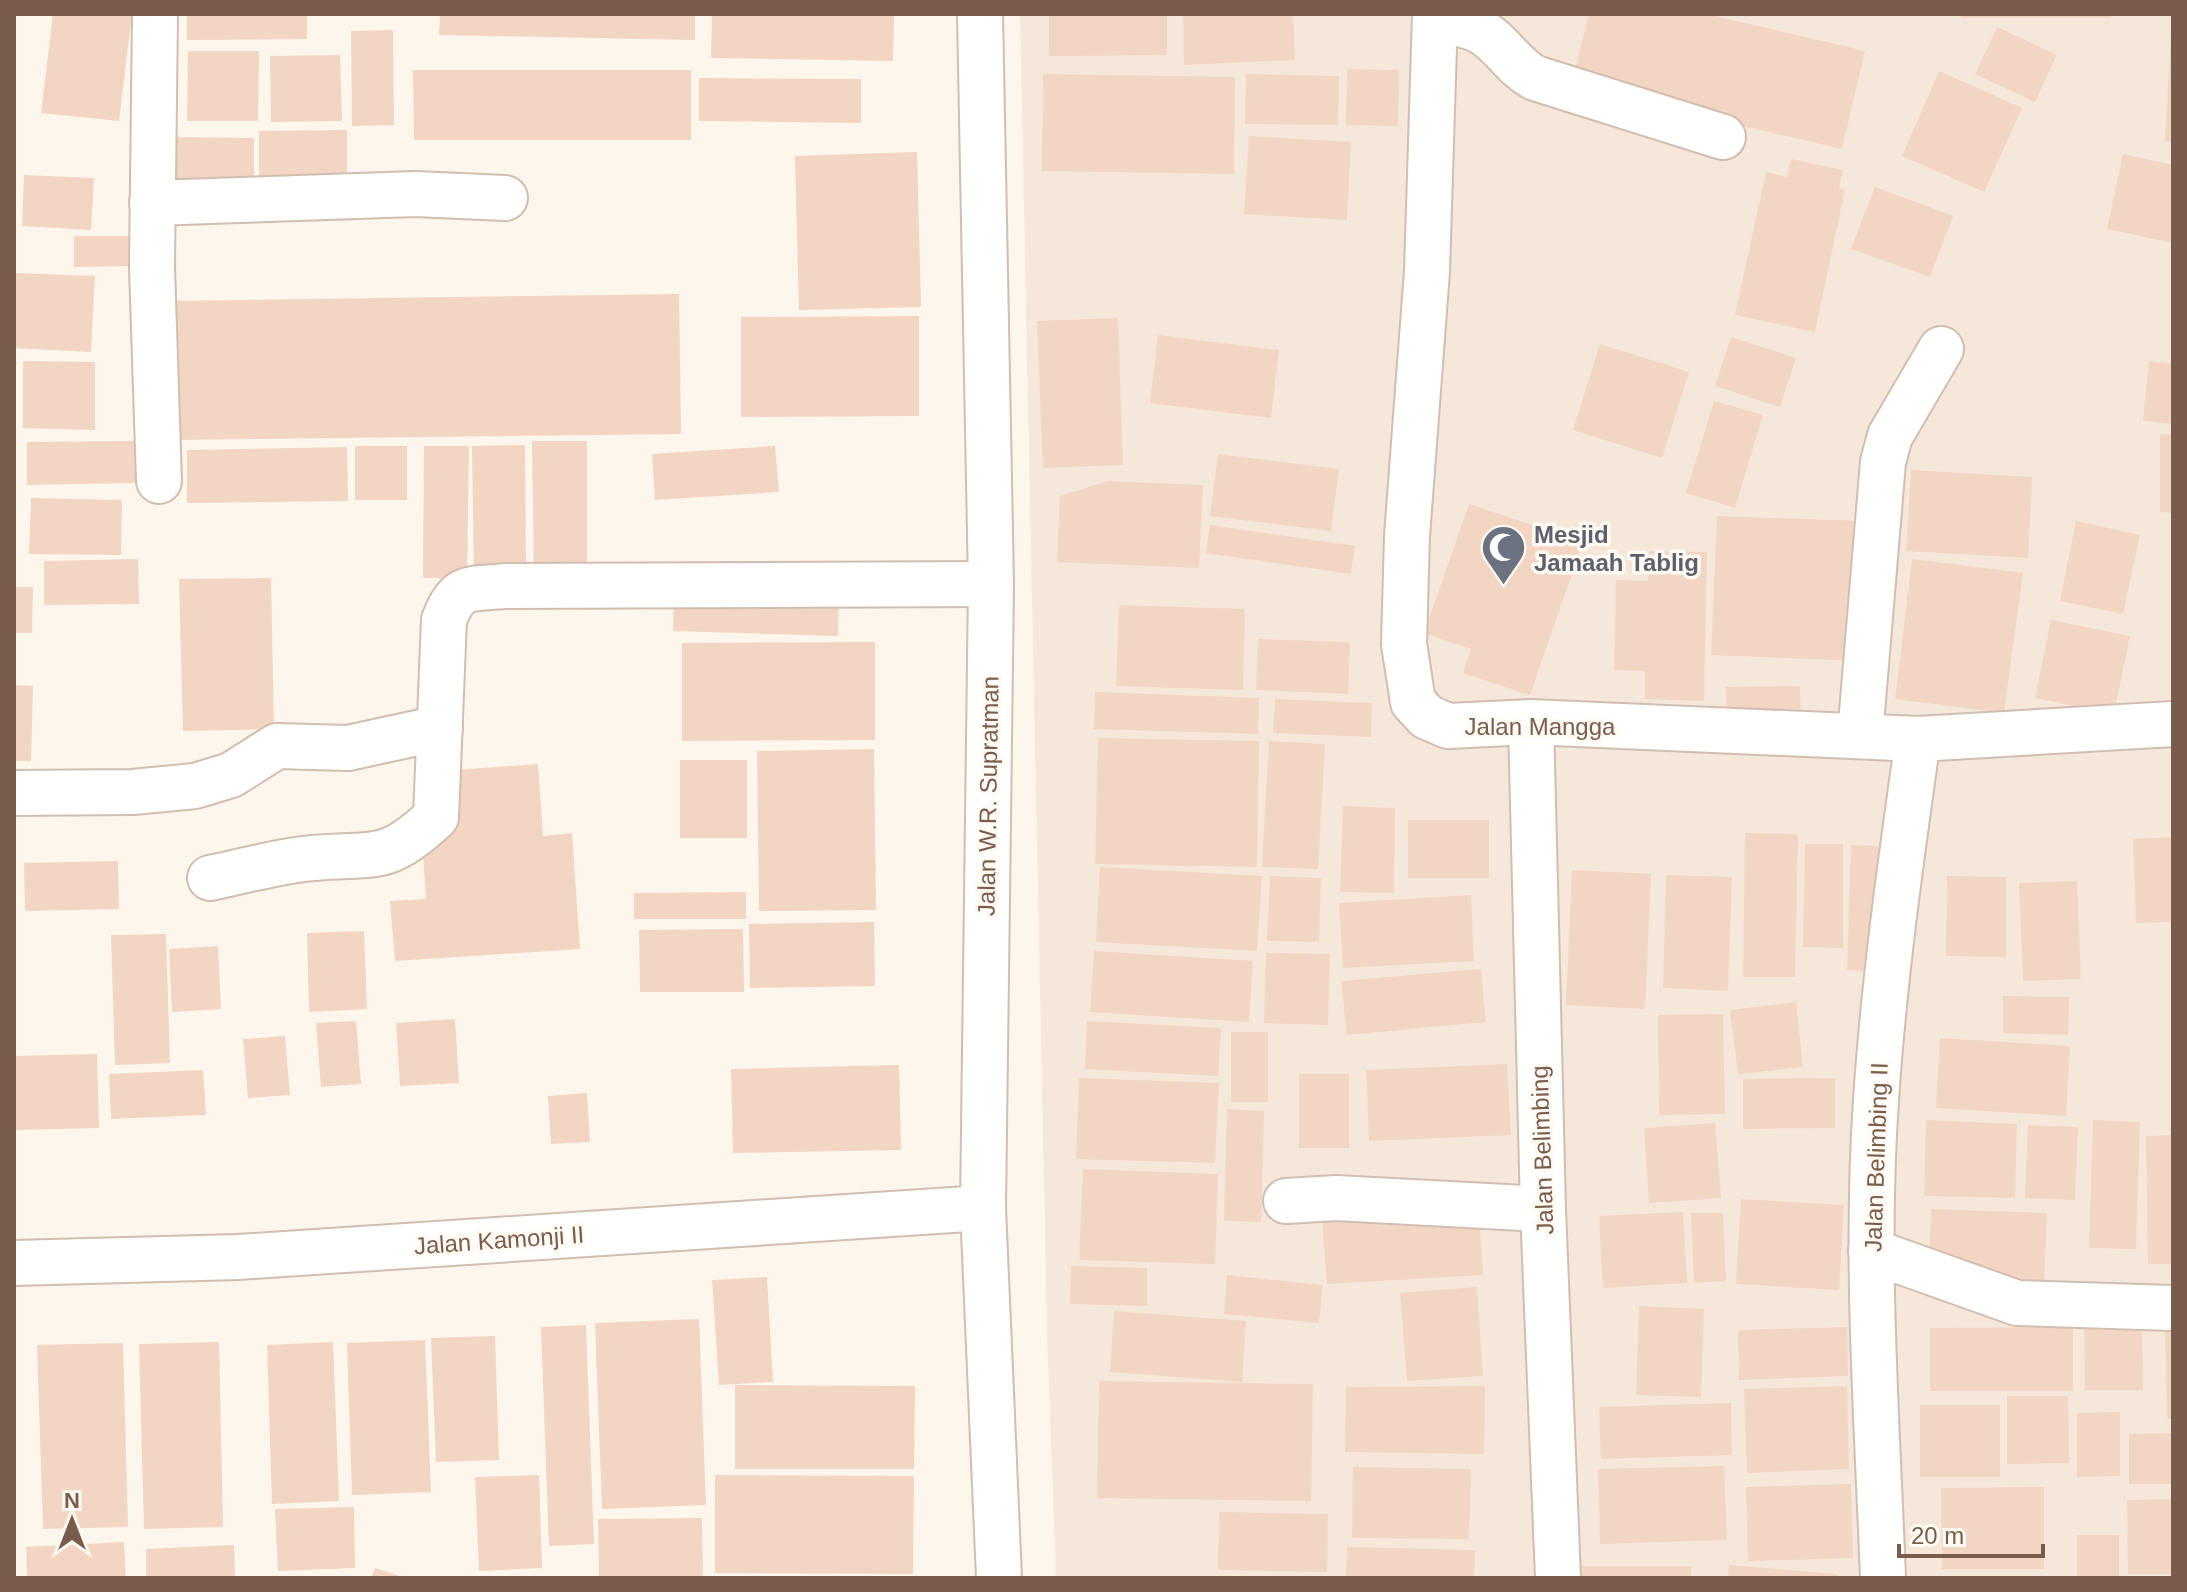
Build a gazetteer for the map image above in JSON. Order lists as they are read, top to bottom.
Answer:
{
  "streets": {
    "street": [
      "Jalan Mangga",
      "Jalan W.R. Supratman",
      "Jalan Belimbing",
      "Jalan Belimbing II",
      "Jalan Kamonji II"
    ]
  },
  "crossings": [
    ["Jalan Mangga", "Jalan Belimbing"],
    ["Jalan Mangga", "Jalan Belimbing II"],
    ["Jalan W.R. Supratman", "Jalan Kamonji II"]
  ],
  "places": {
    "mosque": ["Mesjid Jamaah Tablig"]
  },
  "scale_bar": "20 m",
  "north": "top"
}
